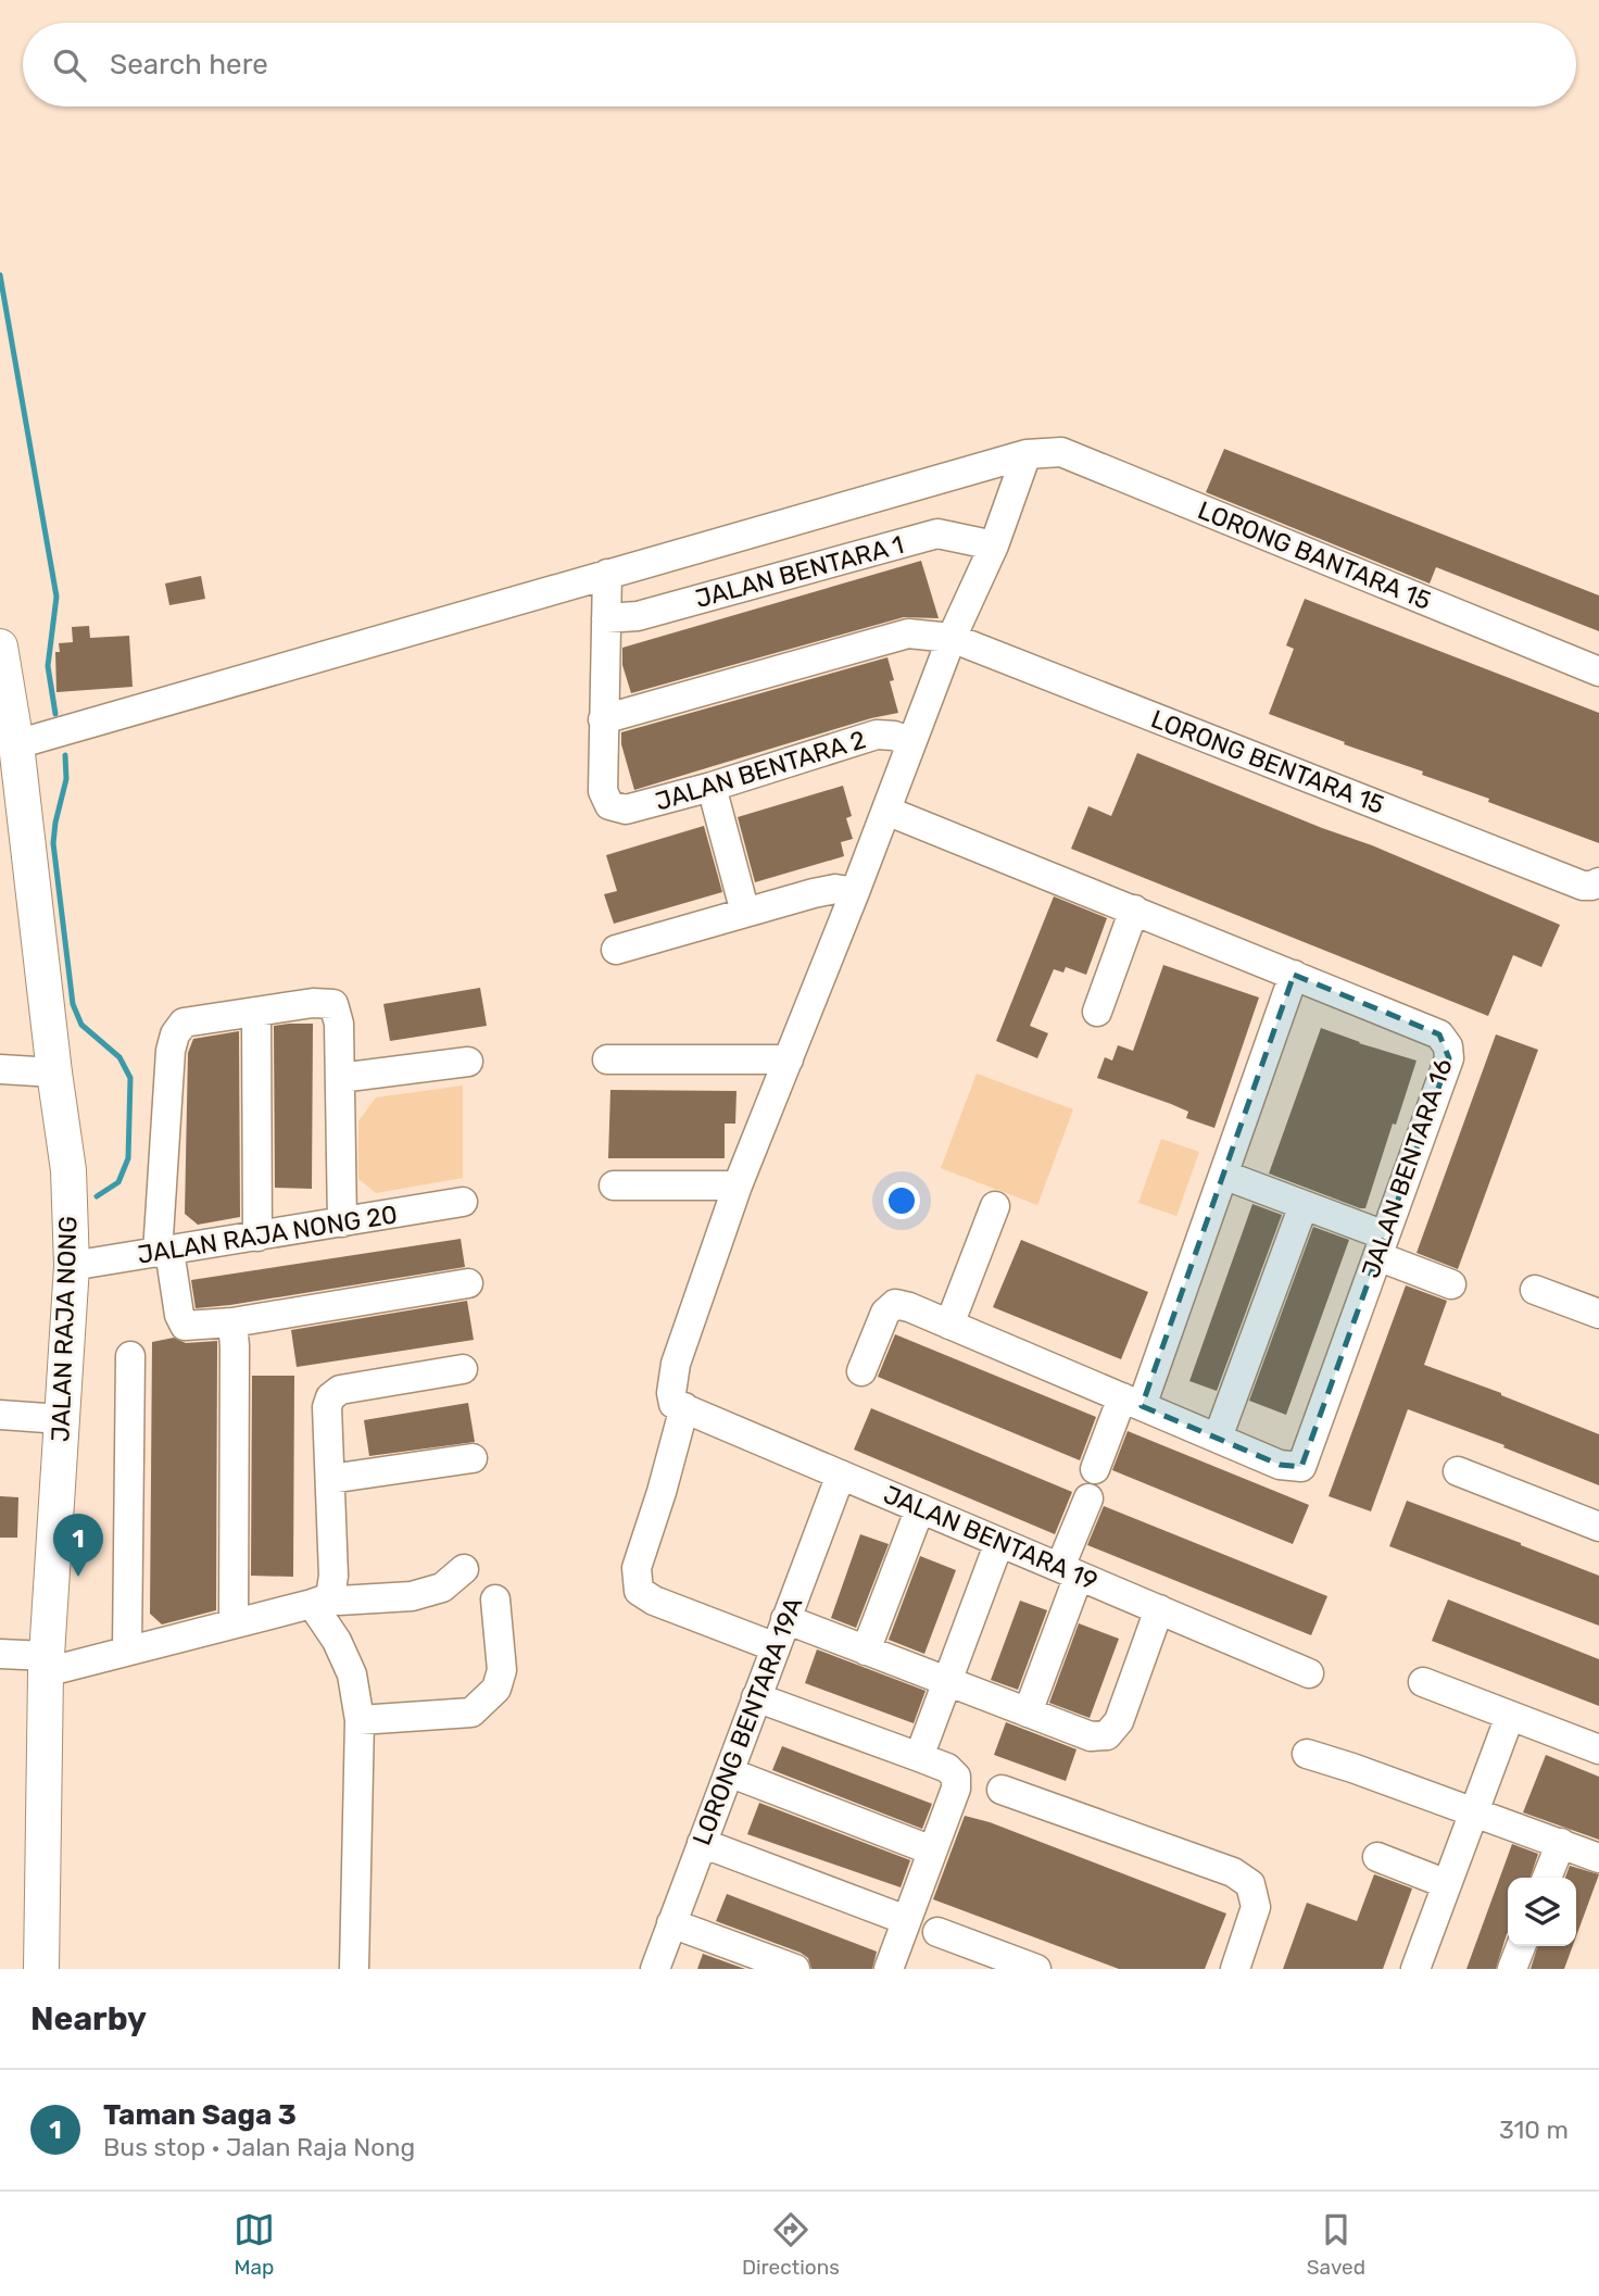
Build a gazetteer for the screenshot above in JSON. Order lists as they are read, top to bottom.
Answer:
{
  "streets": {
    "main road": ["JALAN RAJA NONG"],
    "street": [
      "LORONG BANTARA 15",
      "JALAN BENTARA 1",
      "LORONG BENTARA 15",
      "JALAN BENTARA 2",
      "JALAN BENTARA 16",
      "JALAN RAJA NONG 20",
      "JALAN BENTARA 19",
      "LORONG BENTARA 19A"
    ]
  },
  "crossings": [
    ["LORONG BANTARA 15", "JALAN RAJA NONG"],
    ["LORONG BENTARA 15", "JALAN BENTARA 2"],
    ["JALAN RAJA NONG 20", "JALAN RAJA NONG"],
    ["JALAN BENTARA 19", "LORONG BENTARA 19A"]
  ],
  "page": {
    "search": "Search here",
    "pins": "1",
    "heading": "Nearby",
    "list": [
      {
        "mark": "1",
        "name": "Taman Saga 3",
        "note": "Bus stop · Jalan Raja Nong",
        "value": "310 m"
      }
    ],
    "nav": ["Map", "Directions", "Saved"]
  }
}
